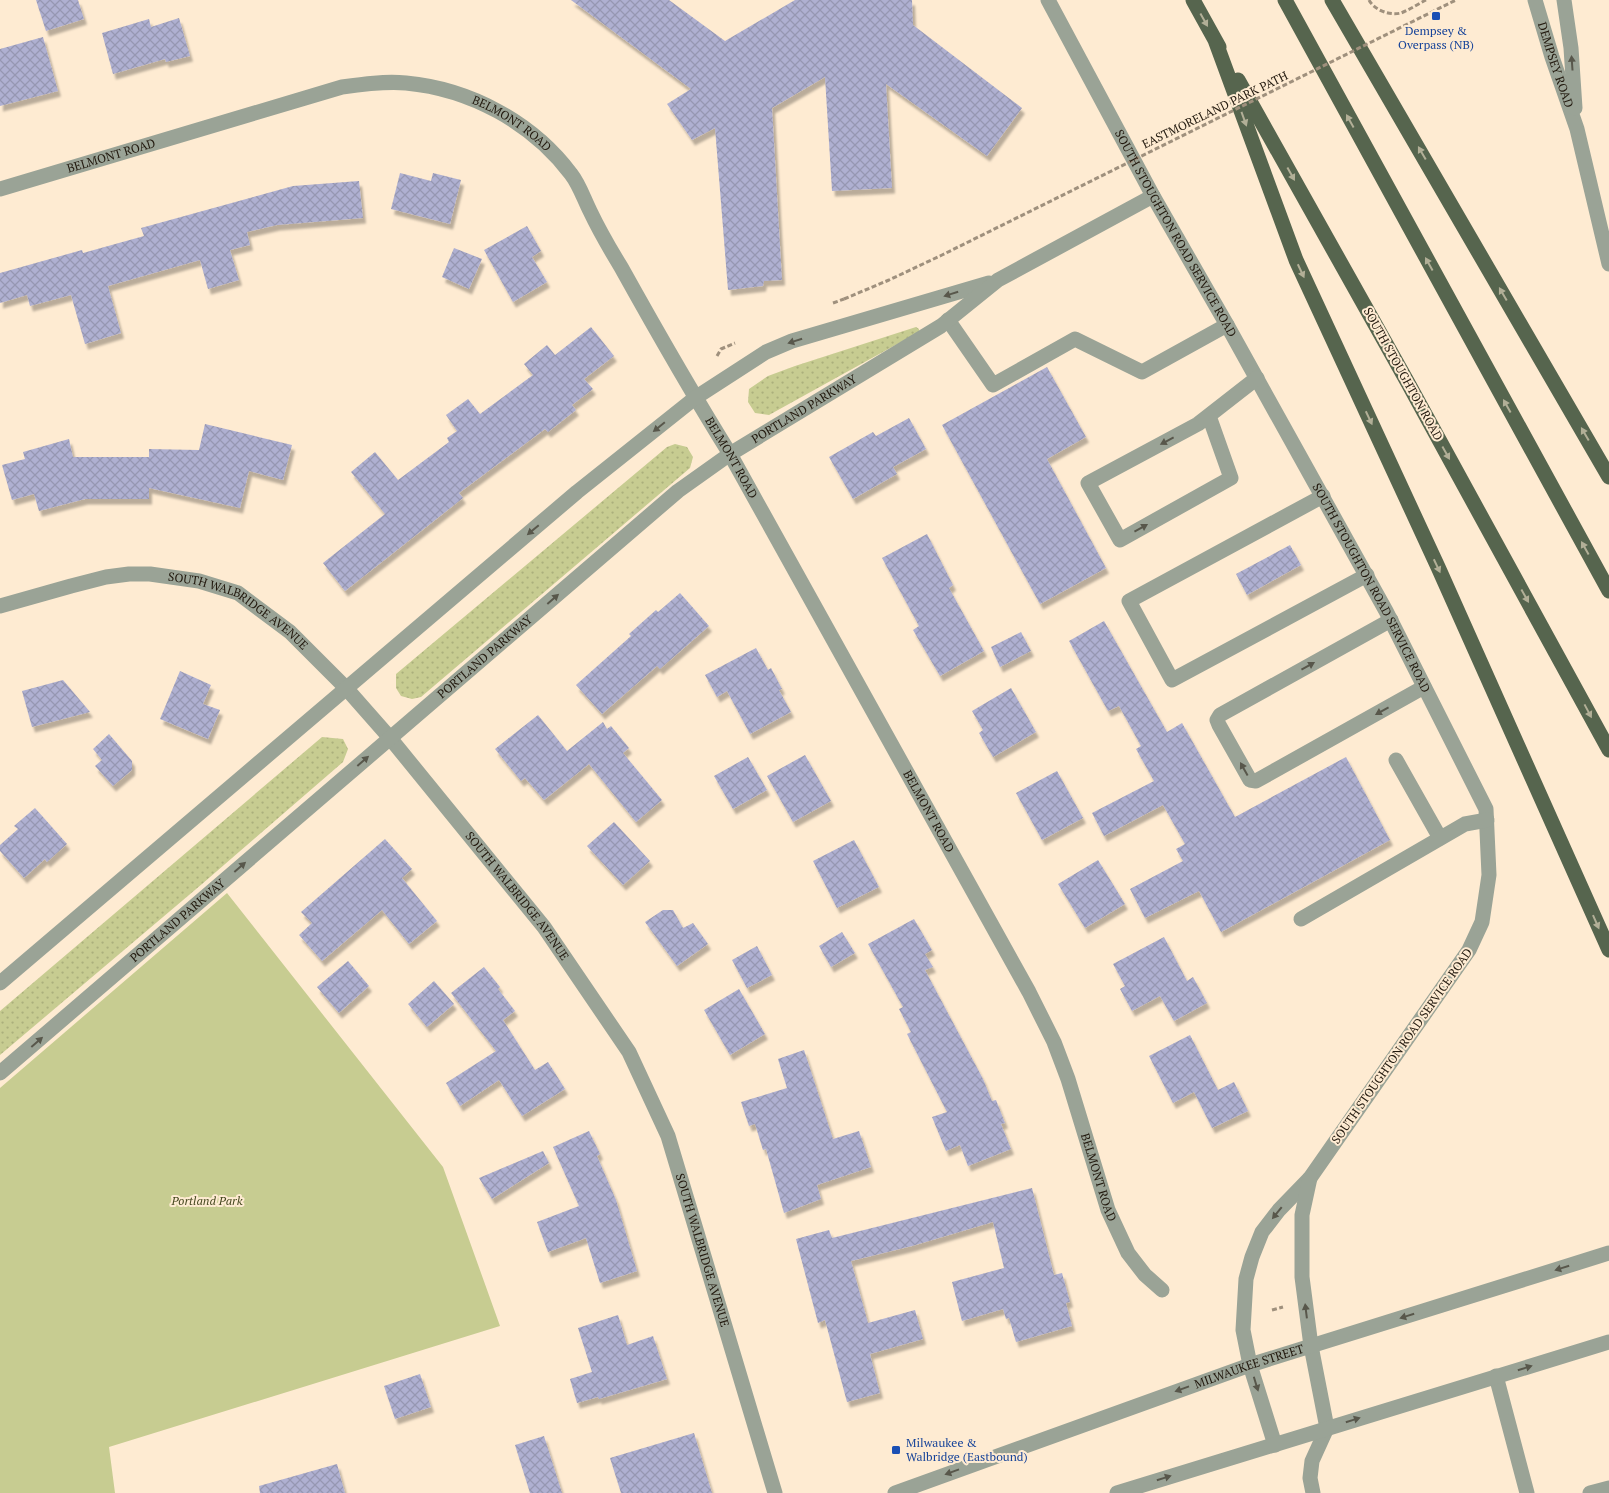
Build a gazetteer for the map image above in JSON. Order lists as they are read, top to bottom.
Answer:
{
  "streets": {
    "main road": ["SOUTH STOUGHTON ROAD"],
    "street": [
      "DEMPSEY ROAD",
      "BELMONT ROAD",
      "SOUTH STOUGHTON ROAD SERVICE ROAD",
      "PORTLAND PARKWAY",
      "SOUTH WALBRIDGE AVENUE",
      "MILWAUKEE STREET"
    ],
    "path": ["EASTMORELAND PARK PATH"]
  },
  "crossings": [
    ["BELMONT ROAD", "PORTLAND PARKWAY"],
    ["SOUTH STOUGHTON ROAD SERVICE ROAD", "PORTLAND PARKWAY"],
    ["SOUTH STOUGHTON ROAD SERVICE ROAD", "MILWAUKEE STREET"],
    ["PORTLAND PARKWAY", "SOUTH WALBRIDGE AVENUE"]
  ],
  "parks": ["Portland Park"],
  "places": {
    "transit": ["Dempsey & Overpass (NB)", "Milwaukee & Walbridge (Eastbound)"]
  }
}
